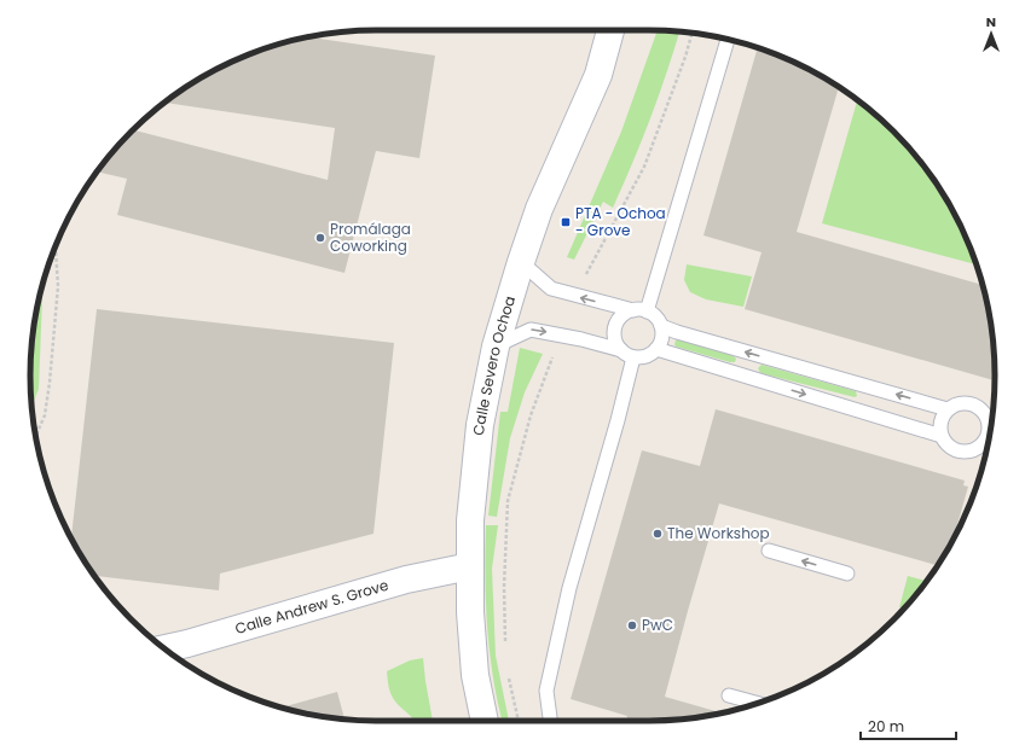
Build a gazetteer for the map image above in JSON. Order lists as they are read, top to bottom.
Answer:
{
  "streets": {
    "street": ["Calle Severo Ochoa", "Calle Andrew S. Grove"]
  },
  "crossings": [
    ["Calle Severo Ochoa", "Calle Andrew S. Grove"]
  ],
  "places": {
    "transit": ["PTA - Ochoa - Grove"],
    "other": ["Promálaga Coworking", "The Workshop", "PwC"]
  },
  "scale_bar": "20 m",
  "north": "top"
}
